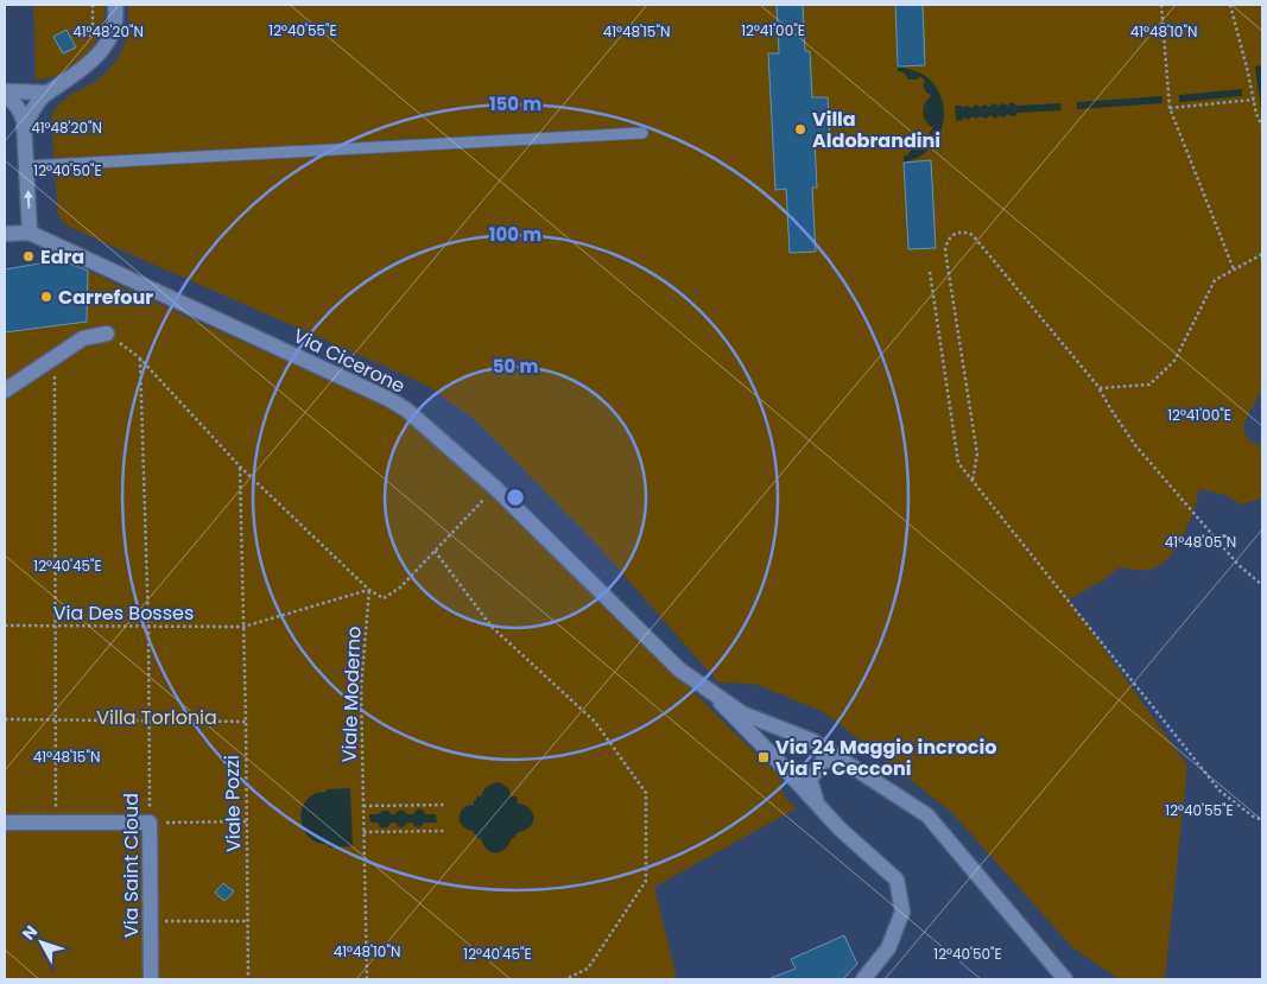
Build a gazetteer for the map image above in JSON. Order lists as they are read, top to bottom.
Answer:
{
  "streets": {
    "main road": ["Via Cicerone", "Via Saint Cloud"],
    "path": ["Via Des Bosses", "Viale Moderno", "Viale Pozzi"]
  },
  "crossings": [
    ["Via Des Bosses", "Viale Moderno"],
    ["Via Des Bosses", "Viale Pozzi"],
    ["Via Des Bosses", "Via Saint Cloud"]
  ],
  "parks": ["Villa Torlonia"],
  "places": {
    "other": ["Villa Aldobrandini", "Edra", "Carrefour"],
    "transit": ["Via 24 Maggio incrocio Via F. Cecconi"]
  },
  "north": "top left",
  "coordinates": [
    "12°40'55\"E",
    "12°41'00\"E",
    "41°48'20\"N",
    "41°48'15\"N",
    "41°48'10\"N",
    "12°40'50\"E",
    "41°48'05\"N",
    "12°40'45\"E"
  ],
  "rings": ["150 m", "100 m", "50 m"]
}
